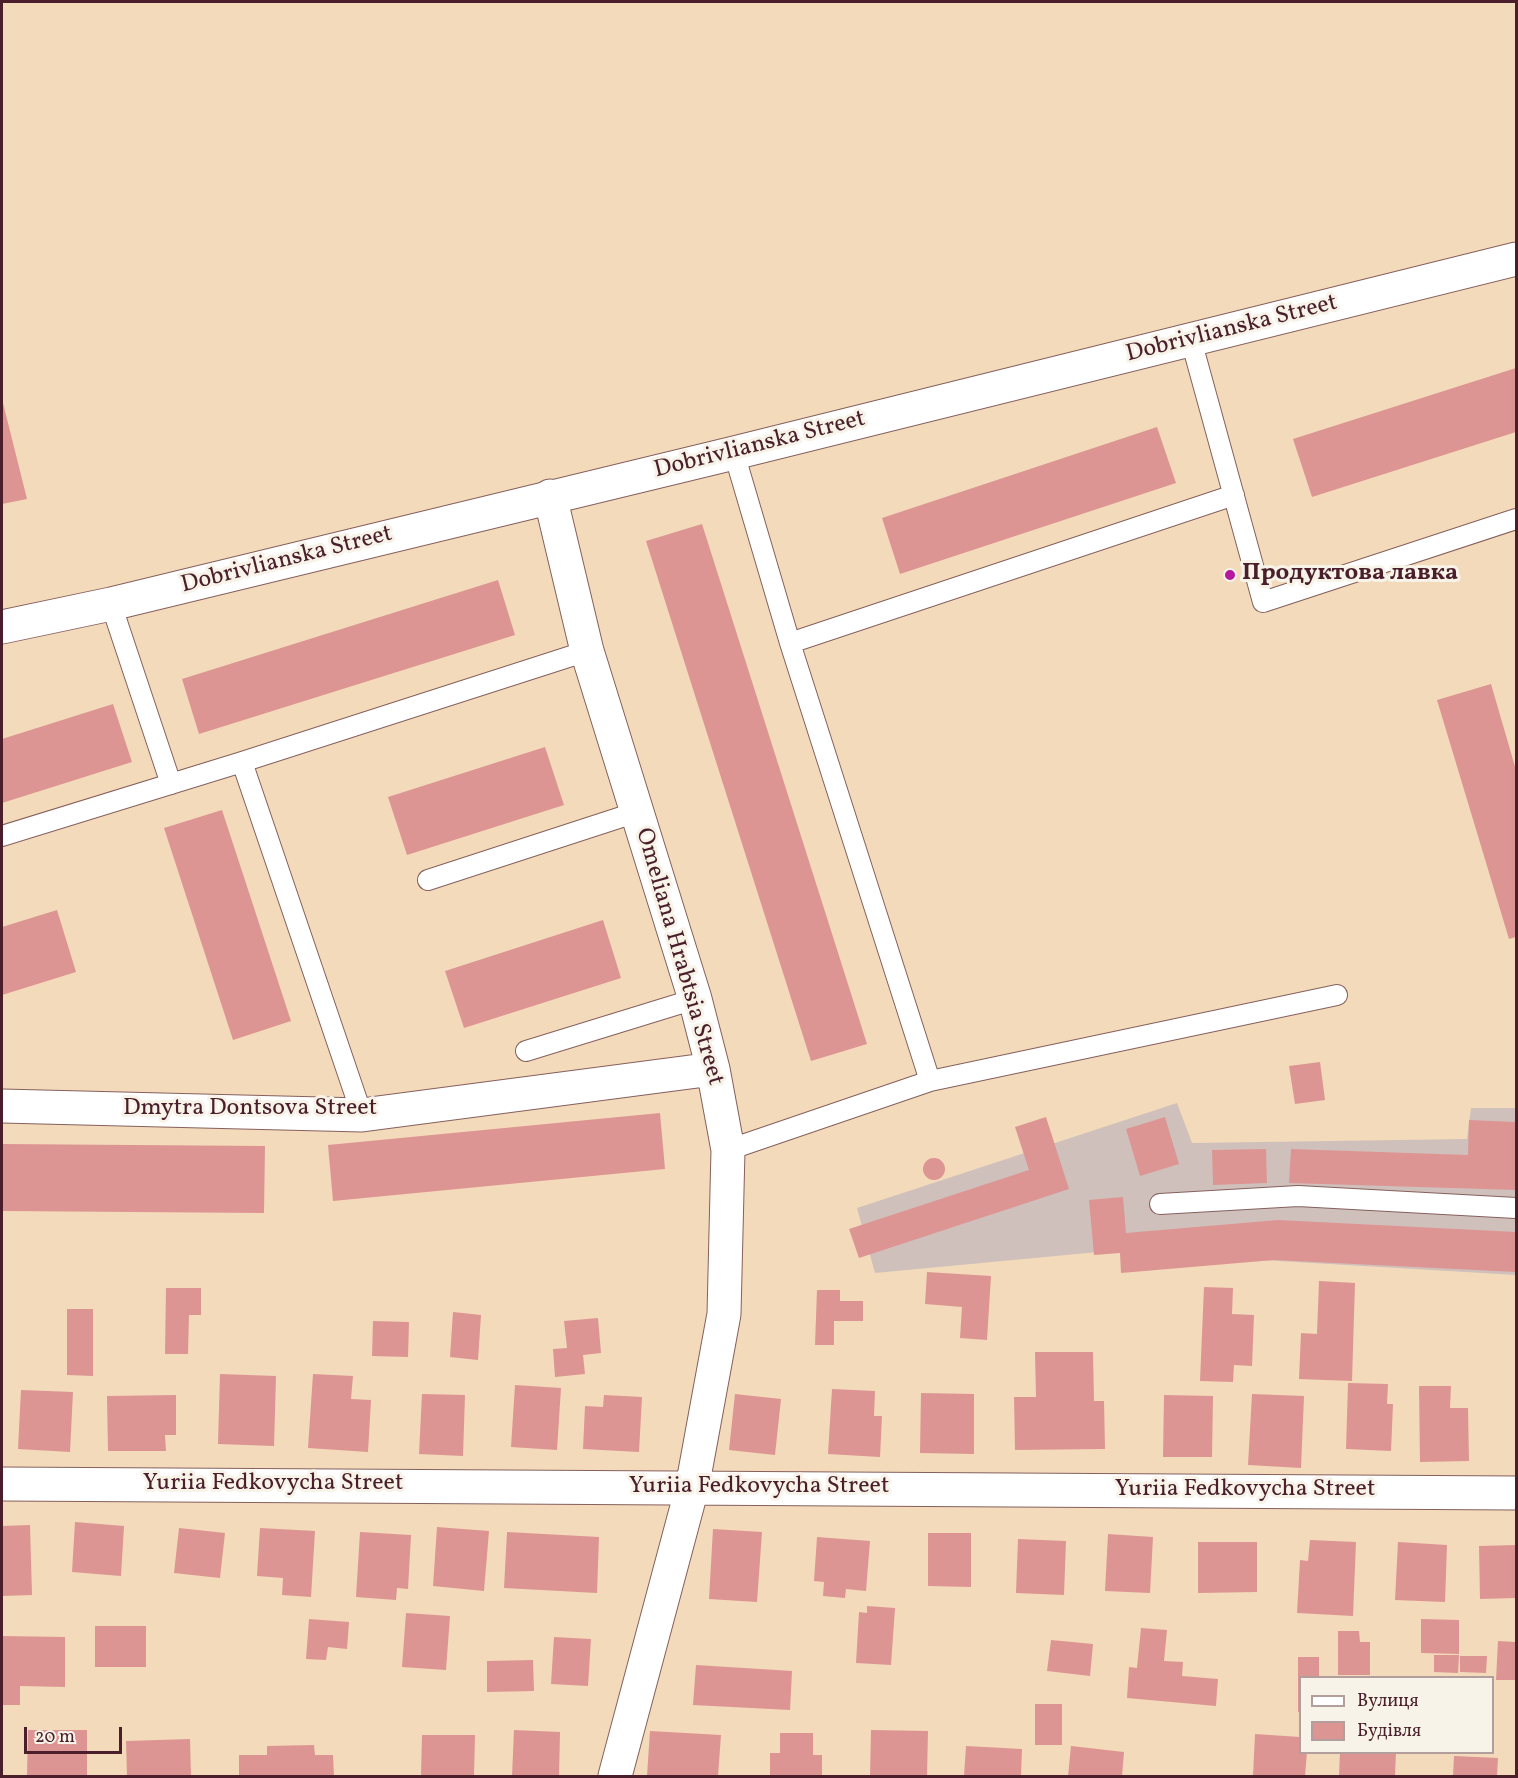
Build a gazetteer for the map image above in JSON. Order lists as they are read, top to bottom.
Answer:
{
  "streets": {
    "street": [
      "Dobrivlianska Street",
      "Omeliana Hrabtsia Street",
      "Dmytra Dontsova Street",
      "Yuriia Fedkovycha Street"
    ]
  },
  "crossings": [
    ["Dobrivlianska Street", "Omeliana Hrabtsia Street"],
    ["Omeliana Hrabtsia Street", "Dmytra Dontsova Street"],
    ["Omeliana Hrabtsia Street", "Yuriia Fedkovycha Street"]
  ],
  "places": ["Продуктова лавка"],
  "legend": ["Вулиця", "Будівля"],
  "scale_bar": "20 m"
}
